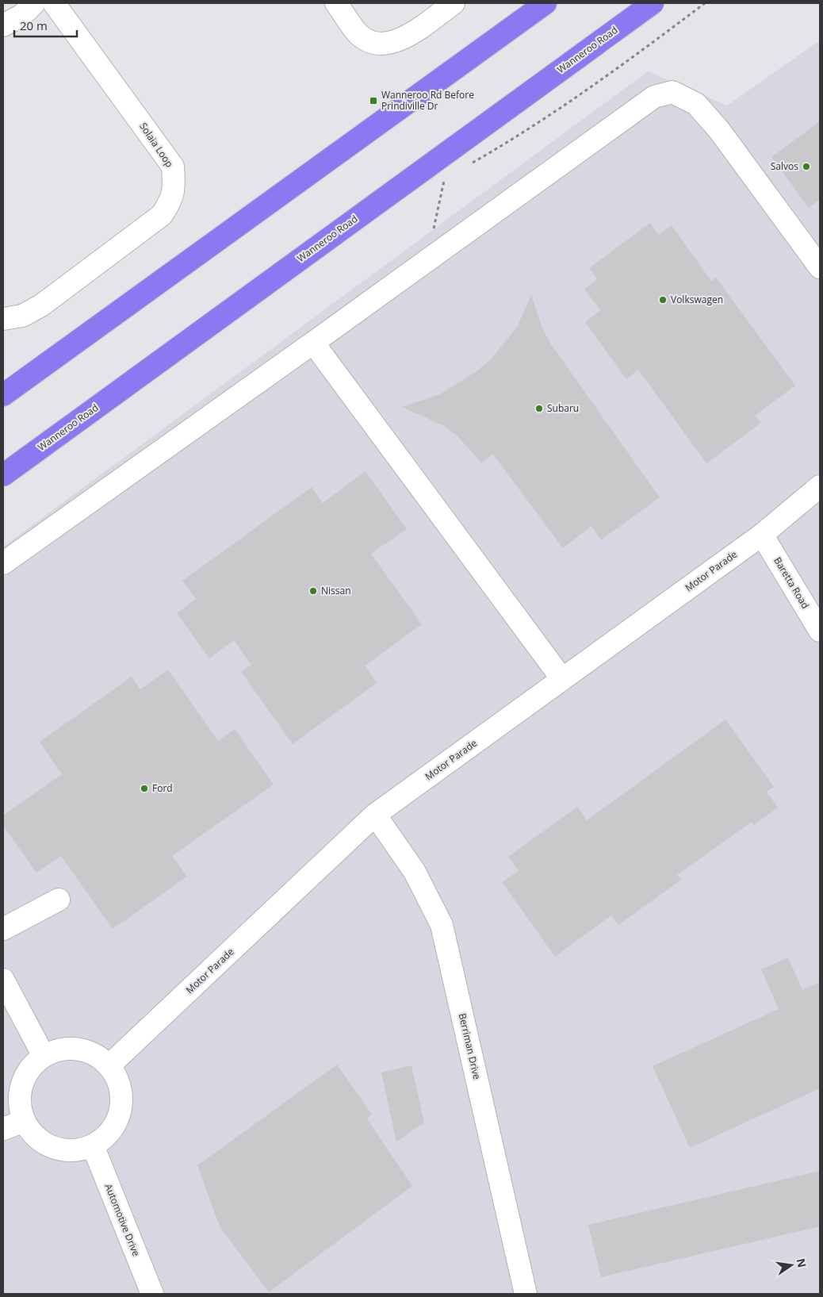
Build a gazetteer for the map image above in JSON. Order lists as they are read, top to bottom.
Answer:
{
  "streets": {
    "highway": ["Wanneroo Road"],
    "street": [
      "Solaia Loop",
      "Motor Parade",
      "Baretta Road",
      "Berriman Drive",
      "Automotive Drive"
    ]
  },
  "crossings": [
    ["Motor Parade", "Baretta Road"],
    ["Motor Parade", "Berriman Drive"],
    ["Motor Parade", "Automotive Drive"]
  ],
  "places": {
    "transit": ["Wanneroo Rd Before Prindiville Dr"],
    "other": [
      "Salvos",
      "Volkswagen",
      "Subaru",
      "Nissan",
      "Ford"
    ]
  },
  "scale_bar": "20 m",
  "north": "right"
}
